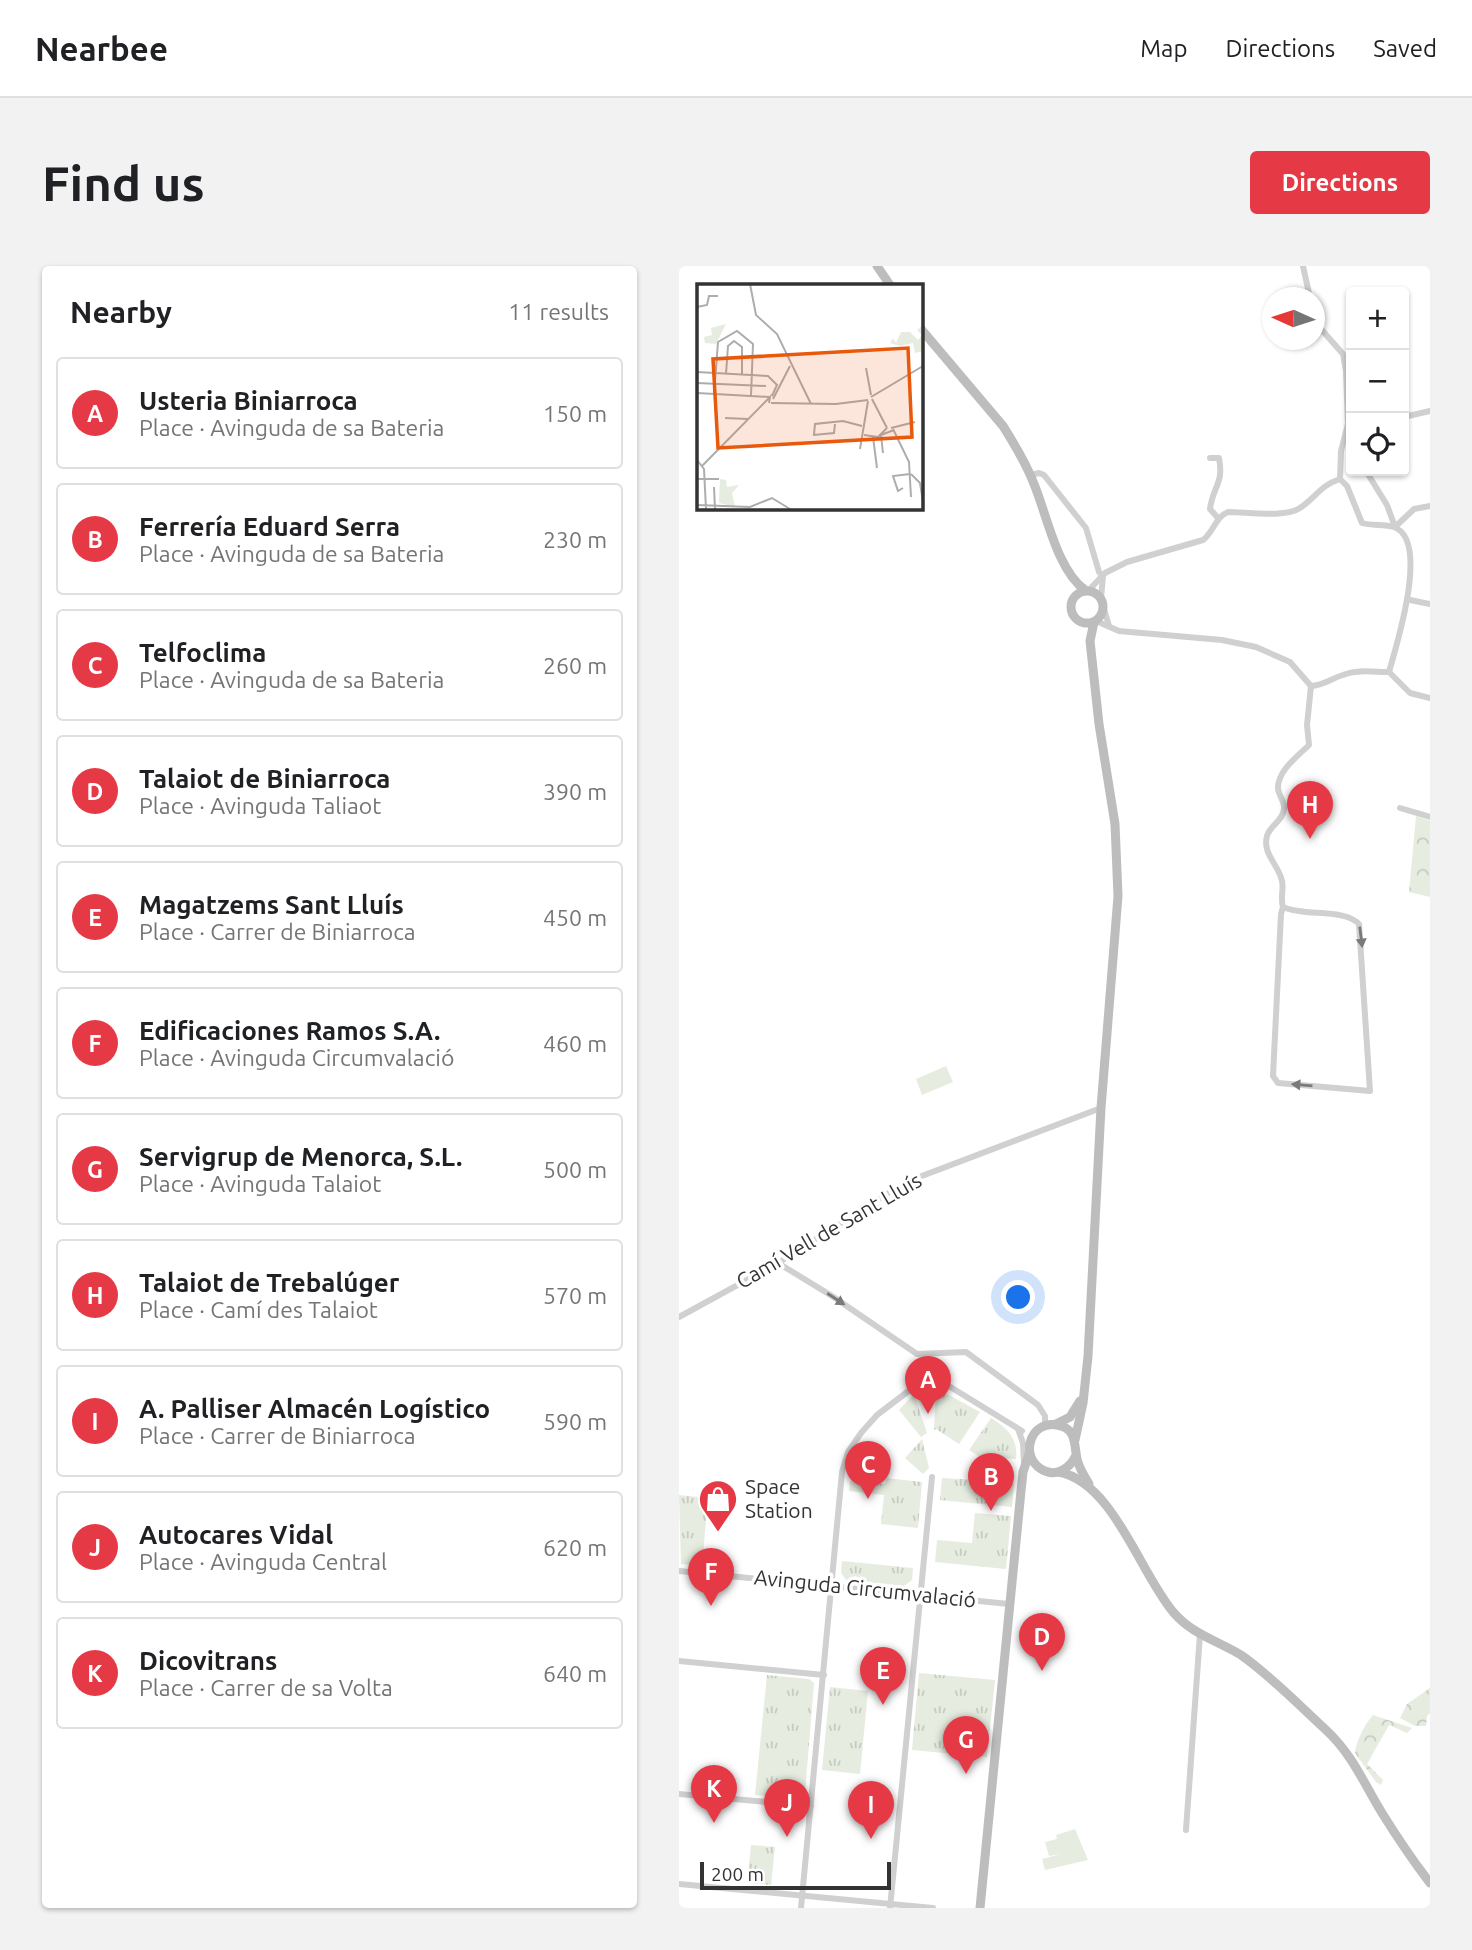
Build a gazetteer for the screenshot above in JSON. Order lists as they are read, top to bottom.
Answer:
{
  "streets": {
    "street": ["Camí Vell de Sant Lluís", "Avinguda Circumvalació"]
  },
  "places": {
    "shop": ["Space Station"]
  },
  "scale_bar": "200 m",
  "north": "left",
  "page": {
    "header": "Nearbee",
    "nav": ["Map", "Directions", "Saved"],
    "buttons": "Directions",
    "title": "Find us",
    "heading": ["Nearby", "11 results"],
    "map_buttons": ["+", "−"],
    "list": [
      {
        "mark": "A",
        "name": "Usteria Biniarroca",
        "note": "Place · Avinguda de sa Bateria",
        "value": "150 m"
      },
      {
        "mark": "B",
        "name": "Ferrería Eduard Serra",
        "note": "Place · Avinguda de sa Bateria",
        "value": "230 m"
      },
      {
        "mark": "C",
        "name": "Telfoclima",
        "note": "Place · Avinguda de sa Bateria",
        "value": "260 m"
      },
      {
        "mark": "D",
        "name": "Talaiot de Biniarroca",
        "note": "Place · Avinguda Taliaot",
        "value": "390 m"
      },
      {
        "mark": "E",
        "name": "Magatzems Sant Lluís",
        "note": "Place · Carrer de Biniarroca",
        "value": "450 m"
      },
      {
        "mark": "F",
        "name": "Edificaciones Ramos S.A.",
        "note": "Place · Avinguda Circumvalació",
        "value": "460 m"
      },
      {
        "mark": "G",
        "name": "Servigrup de Menorca, S.L.",
        "note": "Place · Avinguda Talaiot",
        "value": "500 m"
      },
      {
        "mark": "H",
        "name": "Talaiot de Trebalúger",
        "note": "Place · Camí des Talaiot",
        "value": "570 m"
      },
      {
        "mark": "I",
        "name": "A. Palliser Almacén Logístico",
        "note": "Place · Carrer de Biniarroca",
        "value": "590 m"
      },
      {
        "mark": "J",
        "name": "Autocares Vidal",
        "note": "Place · Avinguda Central",
        "value": "620 m"
      },
      {
        "mark": "K",
        "name": "Dicovitrans",
        "note": "Place · Carrer de sa Volta",
        "value": "640 m"
      }
    ],
    "pins": [
      "H",
      "A",
      "C",
      "B",
      "F",
      "D",
      "E",
      "G",
      "K",
      "J",
      "I"
    ],
    "scale": "200 m"
  }
}
